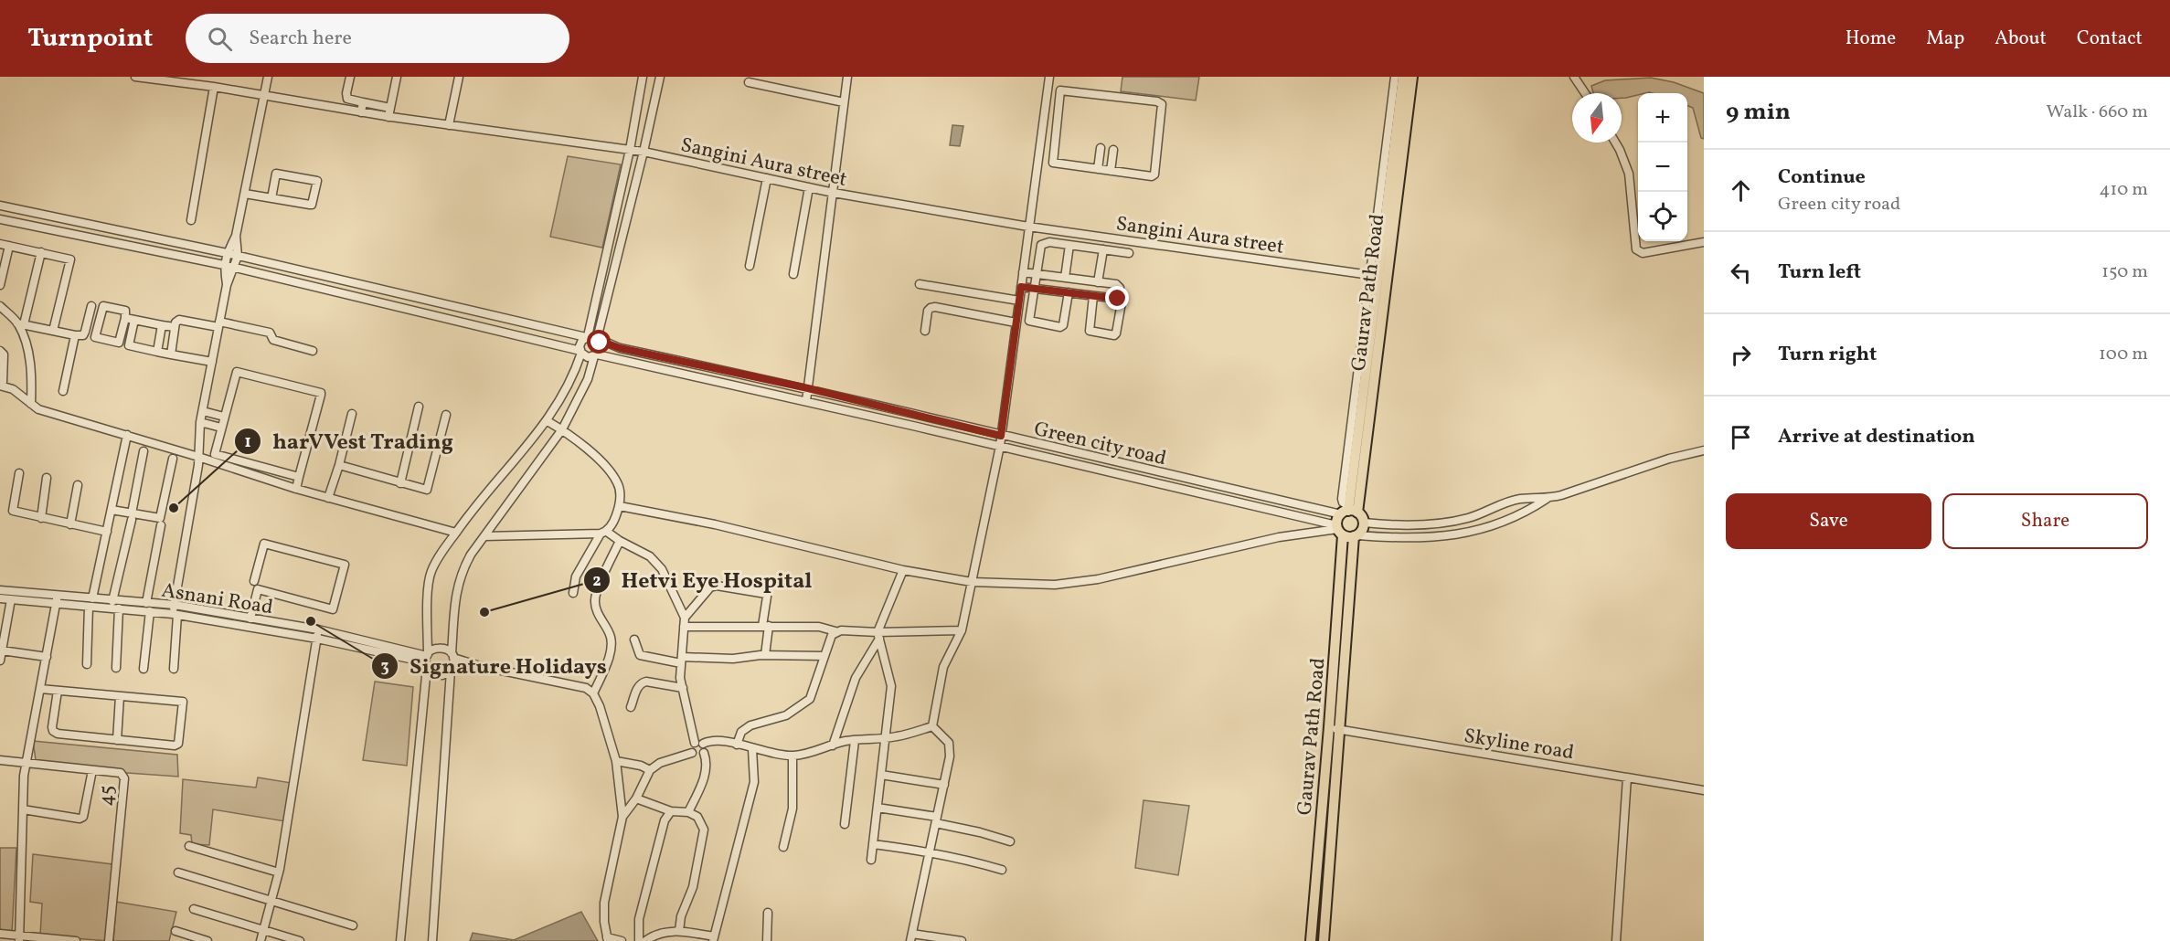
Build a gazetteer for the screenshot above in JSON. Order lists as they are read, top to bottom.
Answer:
{
  "streets": {
    "main road": ["Gaurav Path Road"],
    "street": [
      "Sangini Aura street",
      "Green city road",
      "Asnani Road",
      "Skyline road",
      "45"
    ]
  },
  "crossings": [
    ["Sangini Aura street", "Gaurav Path Road"],
    ["Gaurav Path Road", "Green city road"],
    ["Gaurav Path Road", "Skyline road"]
  ],
  "places": ["harVVest Trading", "Hetvi Eye Hospital", "Signature Holidays"],
  "north": "bottom",
  "page": {
    "header": "Turnpoint",
    "search": "Search here",
    "nav": [
      "Home",
      "Map",
      "About",
      "Contact"
    ],
    "heading": ["9 min", "Walk · 660 m"],
    "map_buttons": ["+", "−"],
    "list": [
      ["Continue", "Green city road", "410 m"],
      ["Turn left", "150 m"],
      ["Turn right", "100 m"],
      "Arrive at destination"
    ],
    "buttons": ["Save", "Share"]
  }
}
